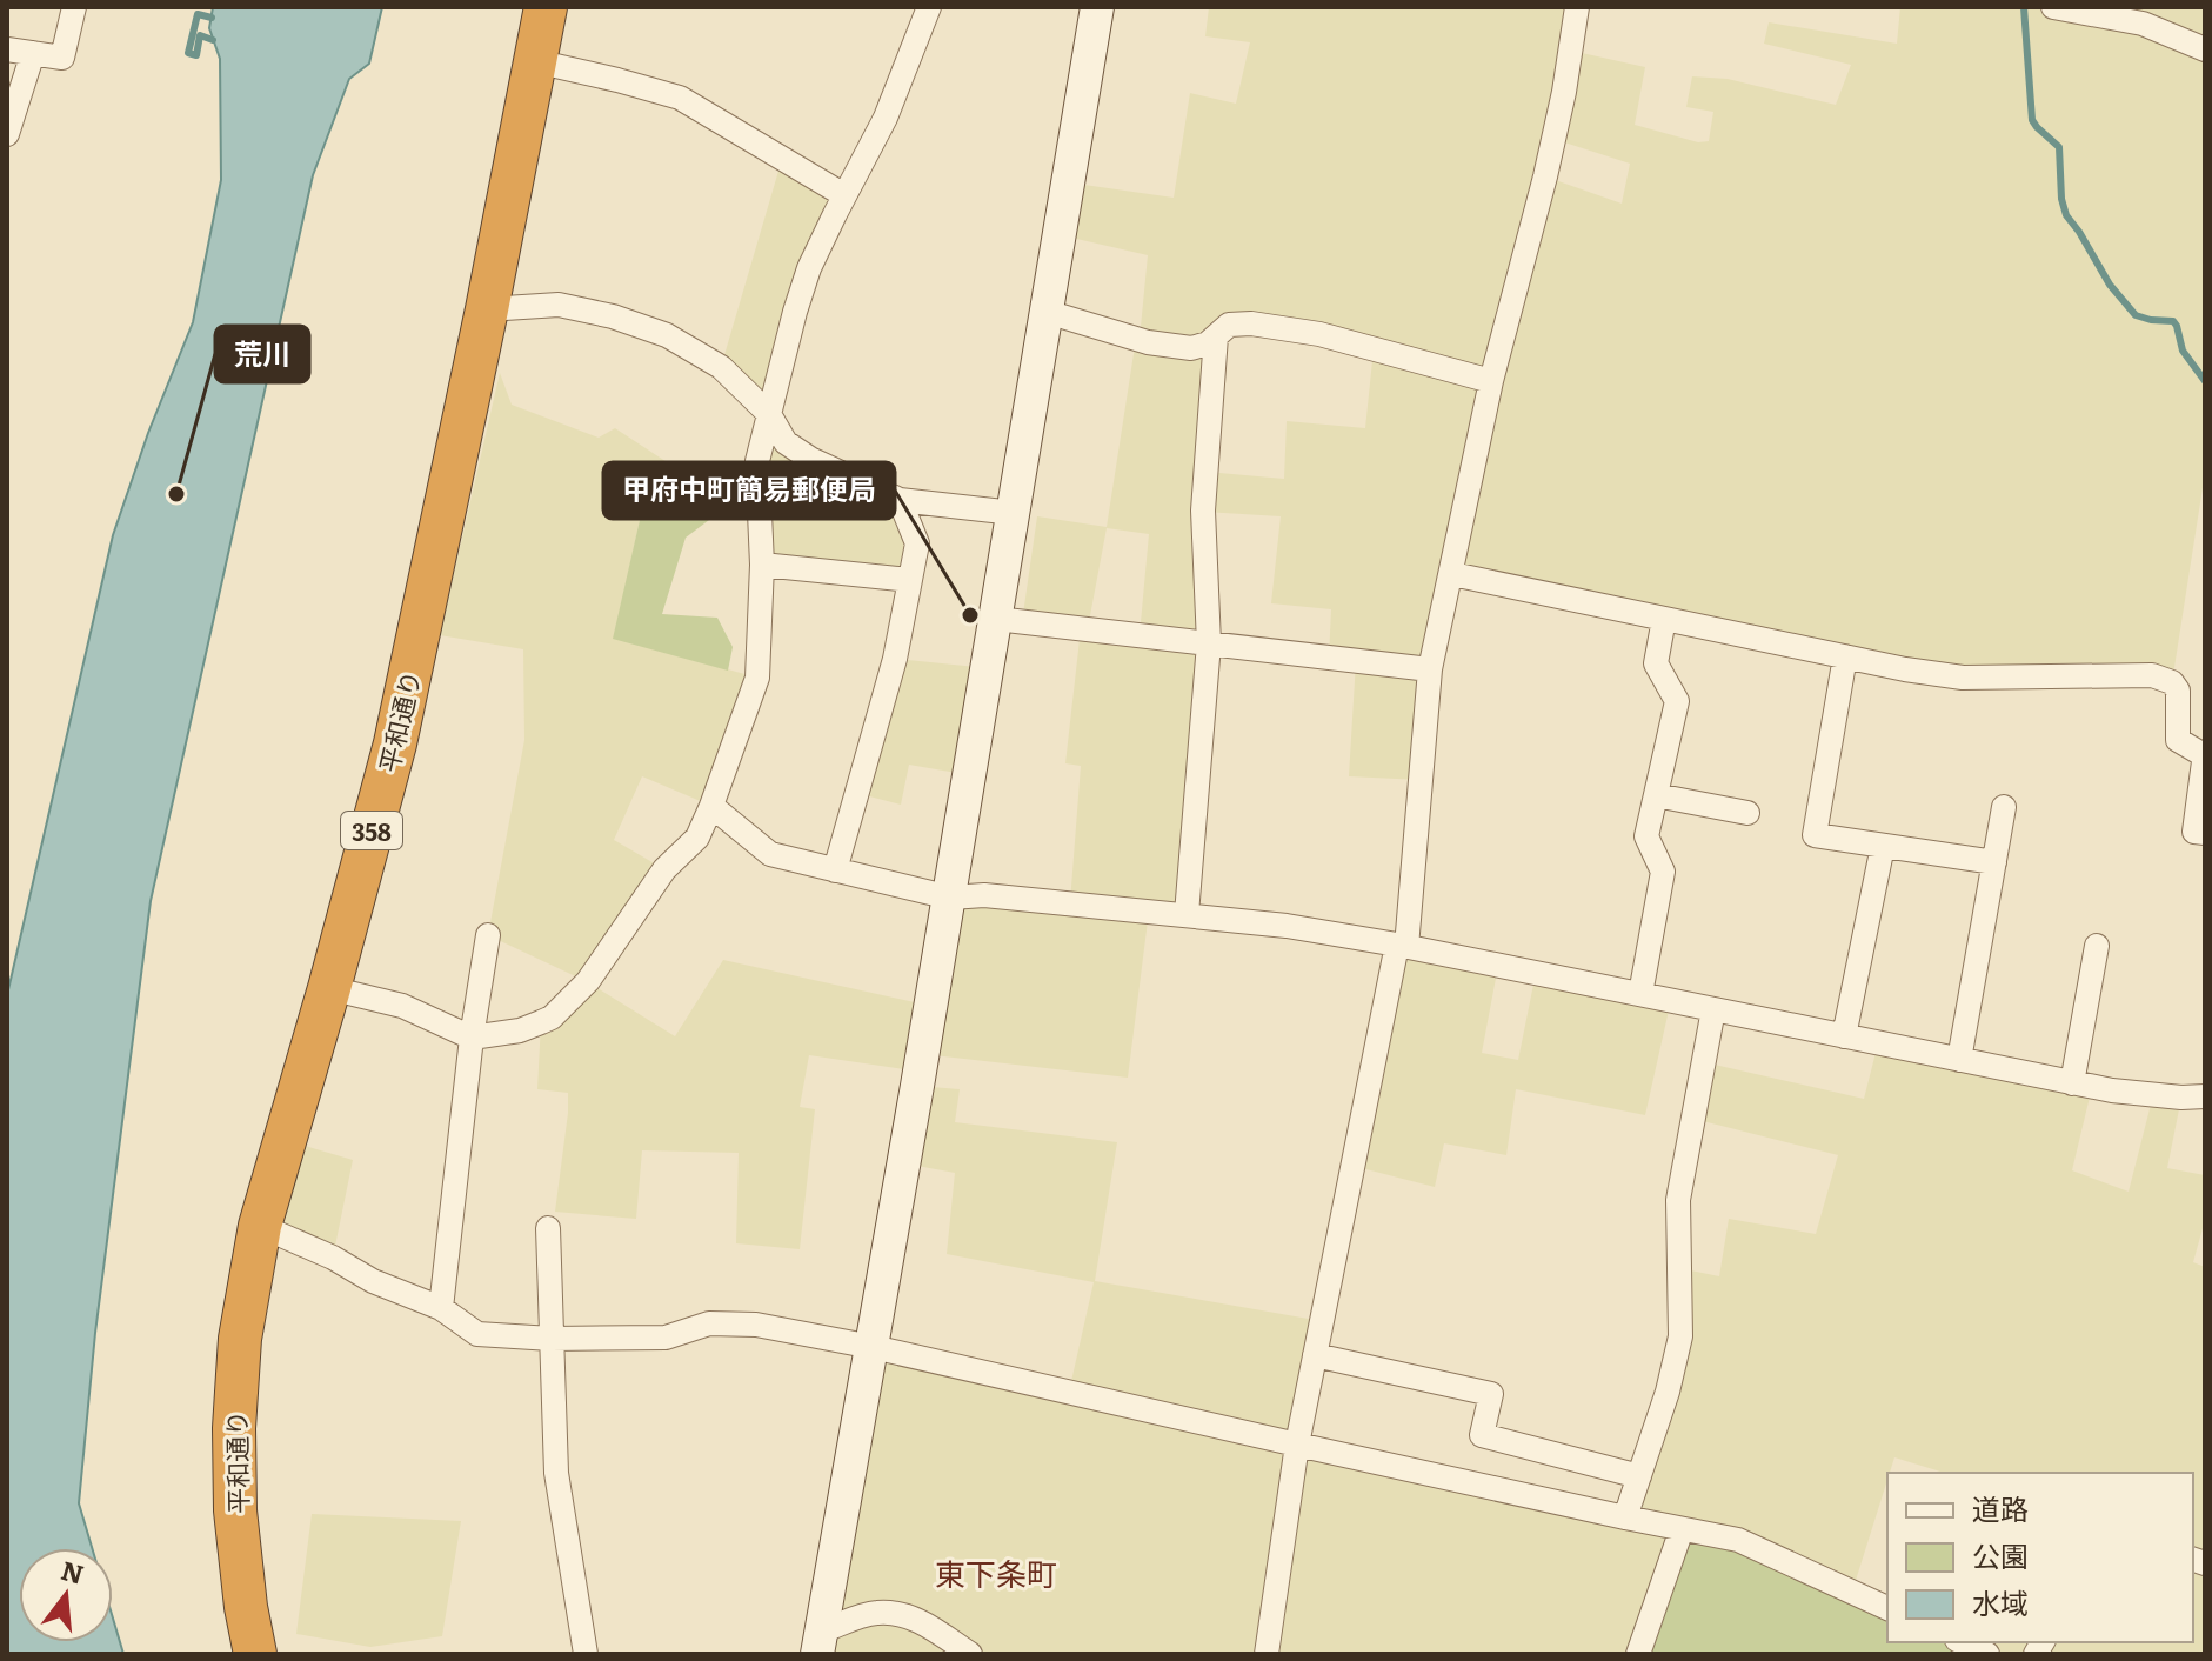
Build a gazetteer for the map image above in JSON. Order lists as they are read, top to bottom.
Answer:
{
  "streets": {
    "highway": ["平和通り", "358"]
  },
  "districts": ["東下条町"],
  "places": ["荒川", "甲府中町簡易郵便局"],
  "legend": ["道路", "公園", "水域"],
  "north": "top"
}
